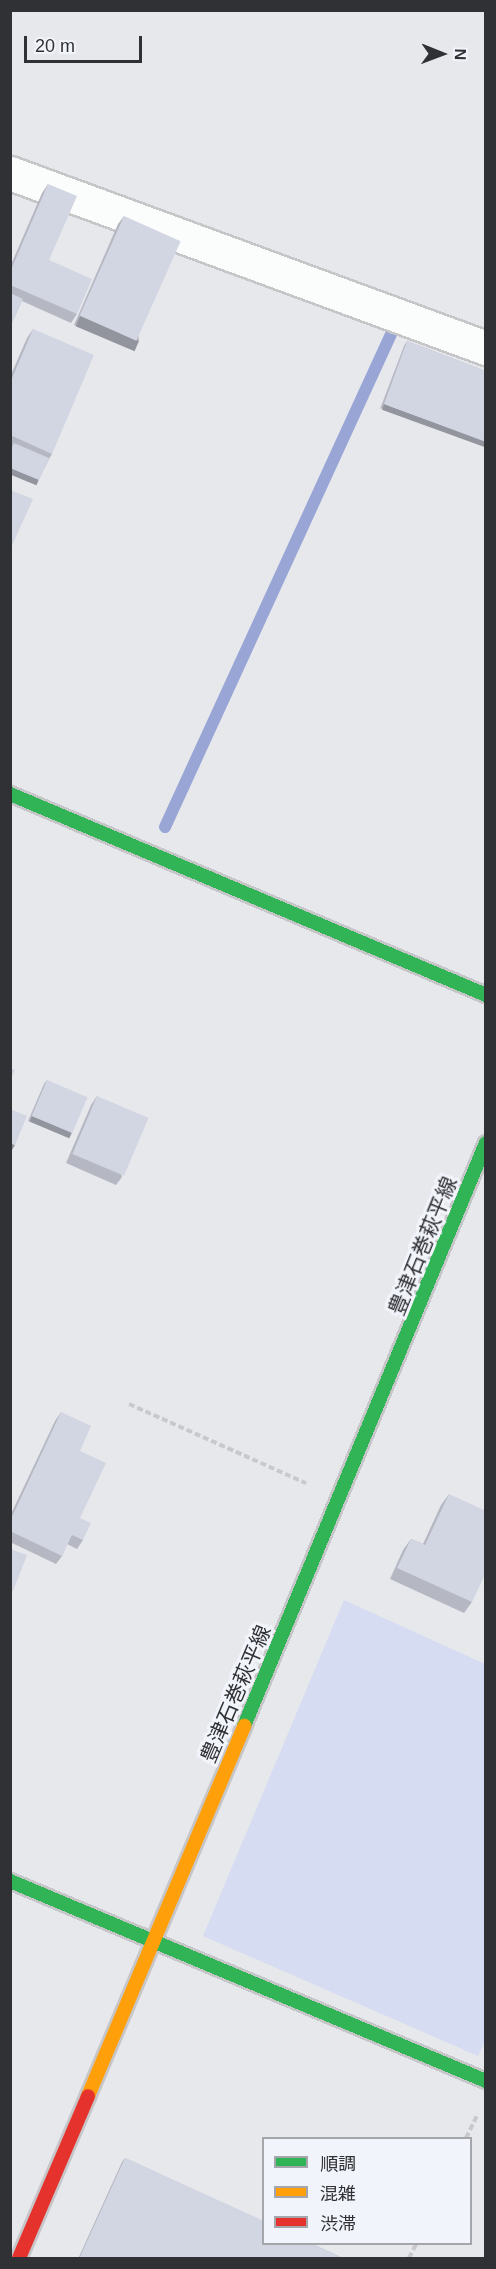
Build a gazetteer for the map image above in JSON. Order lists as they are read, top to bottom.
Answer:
{
  "streets": {
    "main road": ["豊津石巻萩平線"]
  },
  "legend": ["順調", "混雑", "渋滞"],
  "scale_bar": "20 m",
  "north": "right"
}
